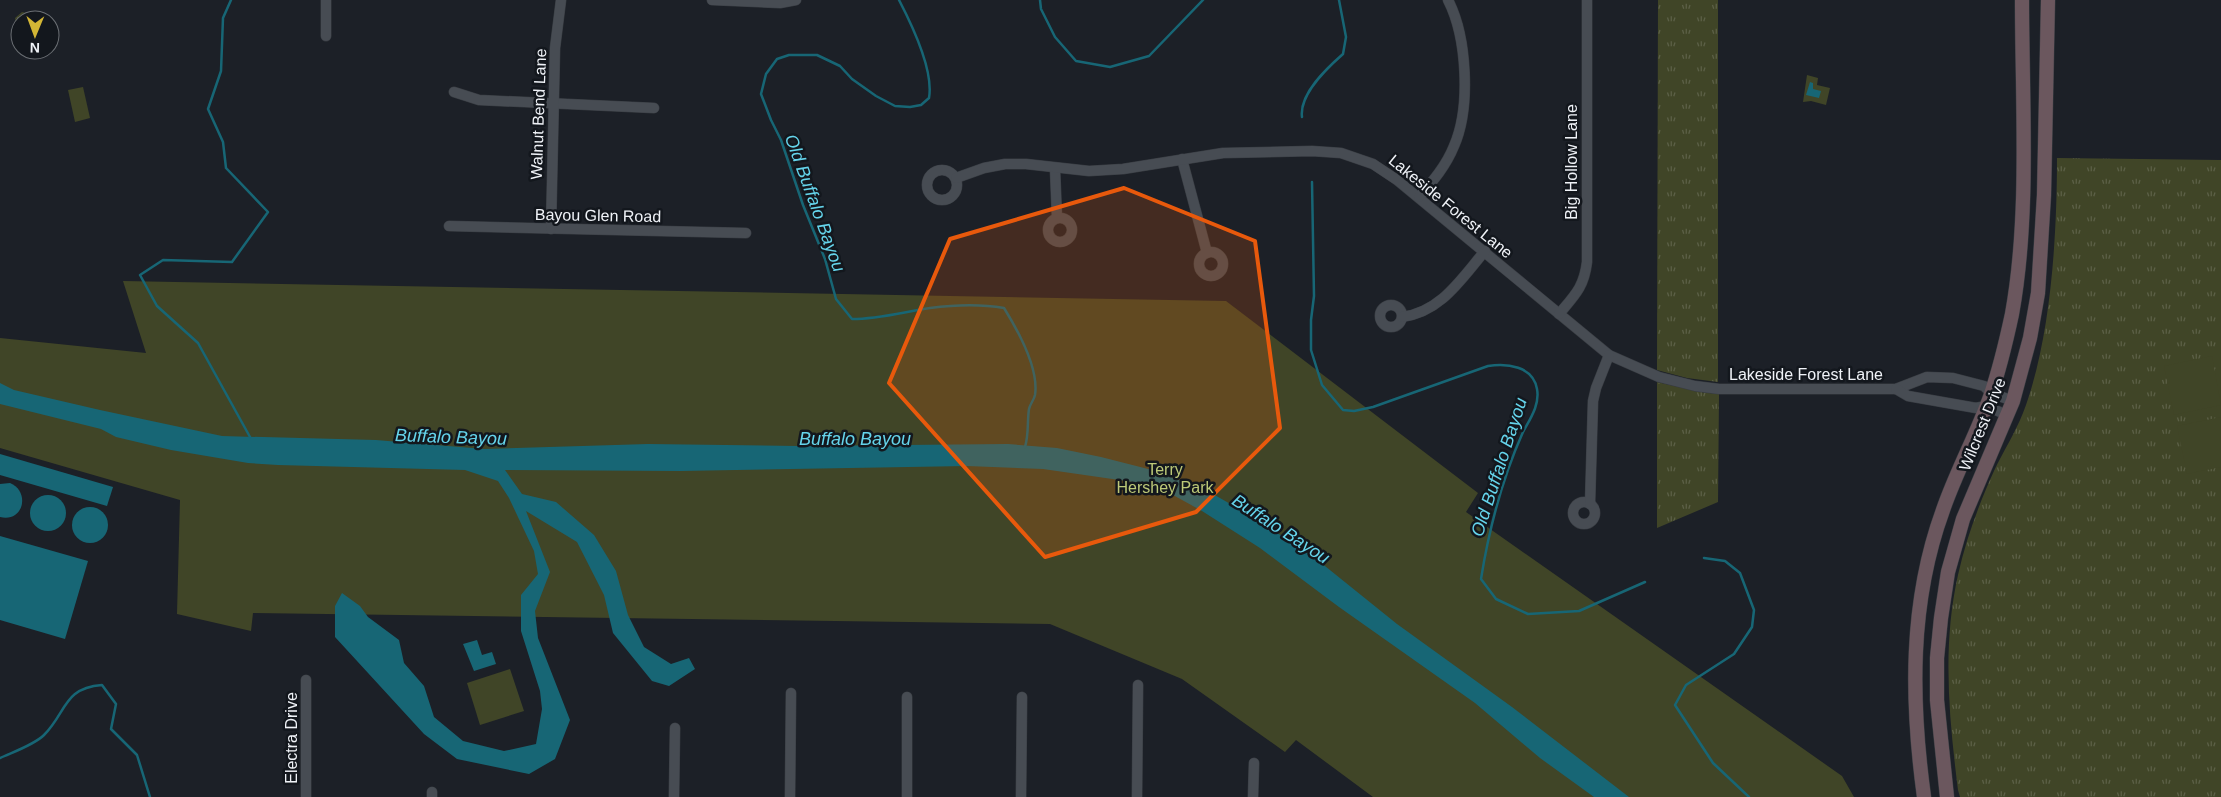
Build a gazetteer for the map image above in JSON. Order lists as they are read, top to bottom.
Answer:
{
  "streets": {
    "main road": ["Wilcrest Drive"],
    "street": [
      "Walnut Bend Lane",
      "Big Hollow Lane",
      "Lakeside Forest Lane",
      "Bayou Glen Road",
      "Electra Drive"
    ]
  },
  "crossings": [
    ["Walnut Bend Lane", "Bayou Glen Road"],
    ["Big Hollow Lane", "Lakeside Forest Lane"],
    ["Lakeside Forest Lane", "Wilcrest Drive"]
  ],
  "water": ["Old Buffalo Bayou", "Buffalo Bayou"],
  "parks": ["Terry Hershey Park"],
  "north": "bottom"
}
